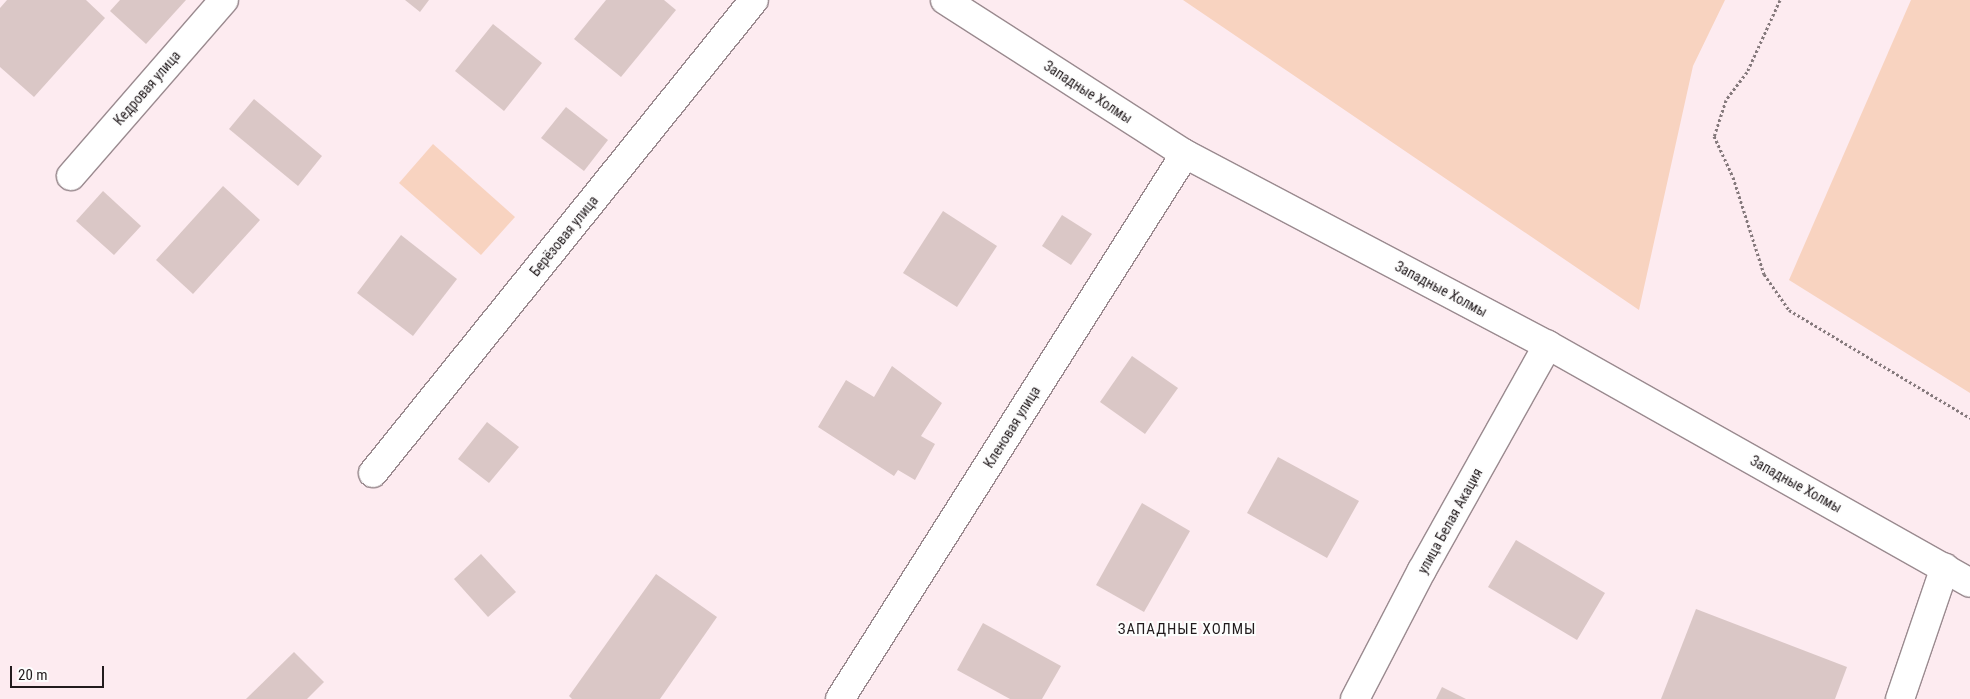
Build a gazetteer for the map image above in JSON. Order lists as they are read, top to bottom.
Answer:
{
  "streets": {
    "street": [
      "Кедровая улица",
      "Западные Холмы",
      "Берёзовая улица",
      "Кленовая улица",
      "улица Белая Акация"
    ]
  },
  "crossings": [
    ["Западные Холмы", "Кленовая улица"],
    ["Западные Холмы", "улица Белая Акация"]
  ],
  "districts": ["ЗАПАДНЫЕ ХОЛМЫ"],
  "scale_bar": "20 m"
}
